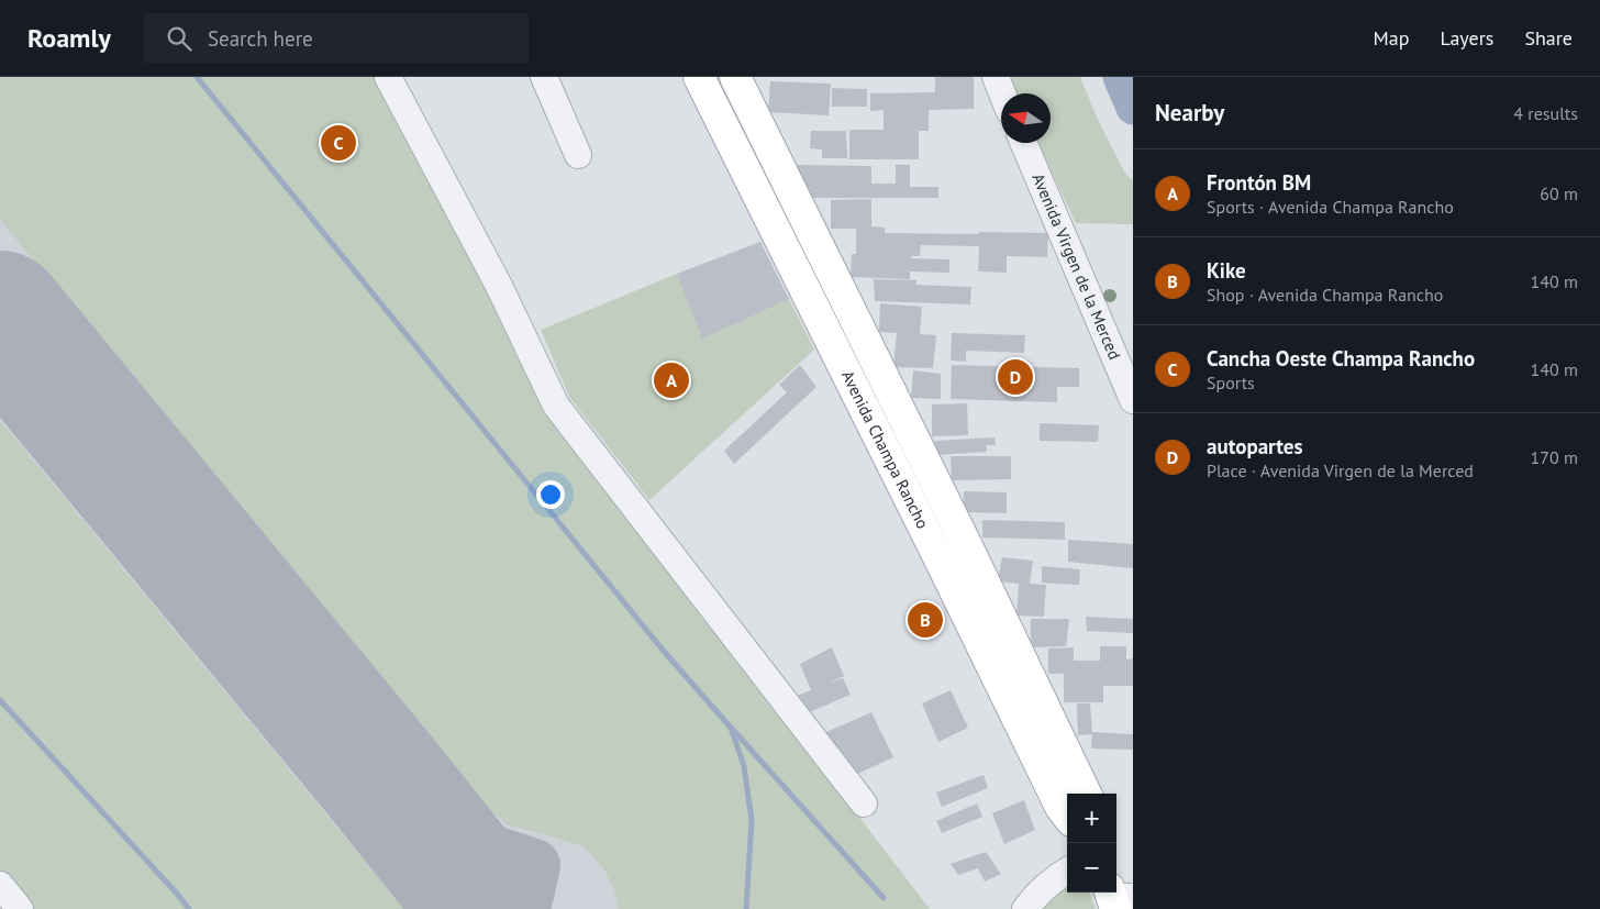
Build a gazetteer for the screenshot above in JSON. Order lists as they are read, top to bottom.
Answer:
{
  "streets": {
    "main road": ["Avenida Champa Rancho"],
    "street": ["Avenida Virgen de la Merced"]
  },
  "north": "left",
  "page": {
    "header": "Roamly",
    "search": "Search here",
    "nav": ["Map", "Layers", "Share"],
    "heading": ["Nearby", "4 results"],
    "pins": [
      "C",
      "D",
      "A",
      "B"
    ],
    "list": [
      {
        "mark": "A",
        "name": "Frontón BM",
        "note": "Sports · Avenida Champa Rancho",
        "value": "60 m"
      },
      {
        "mark": "B",
        "name": "Kike",
        "note": "Shop · Avenida Champa Rancho",
        "value": "140 m"
      },
      {
        "mark": "C",
        "name": "Cancha Oeste Champa Rancho",
        "note": "Sports",
        "value": "140 m"
      },
      {
        "mark": "D",
        "name": "autopartes",
        "note": "Place · Avenida Virgen de la Merced",
        "value": "170 m"
      }
    ],
    "map_buttons": ["+", "−"]
  }
}
